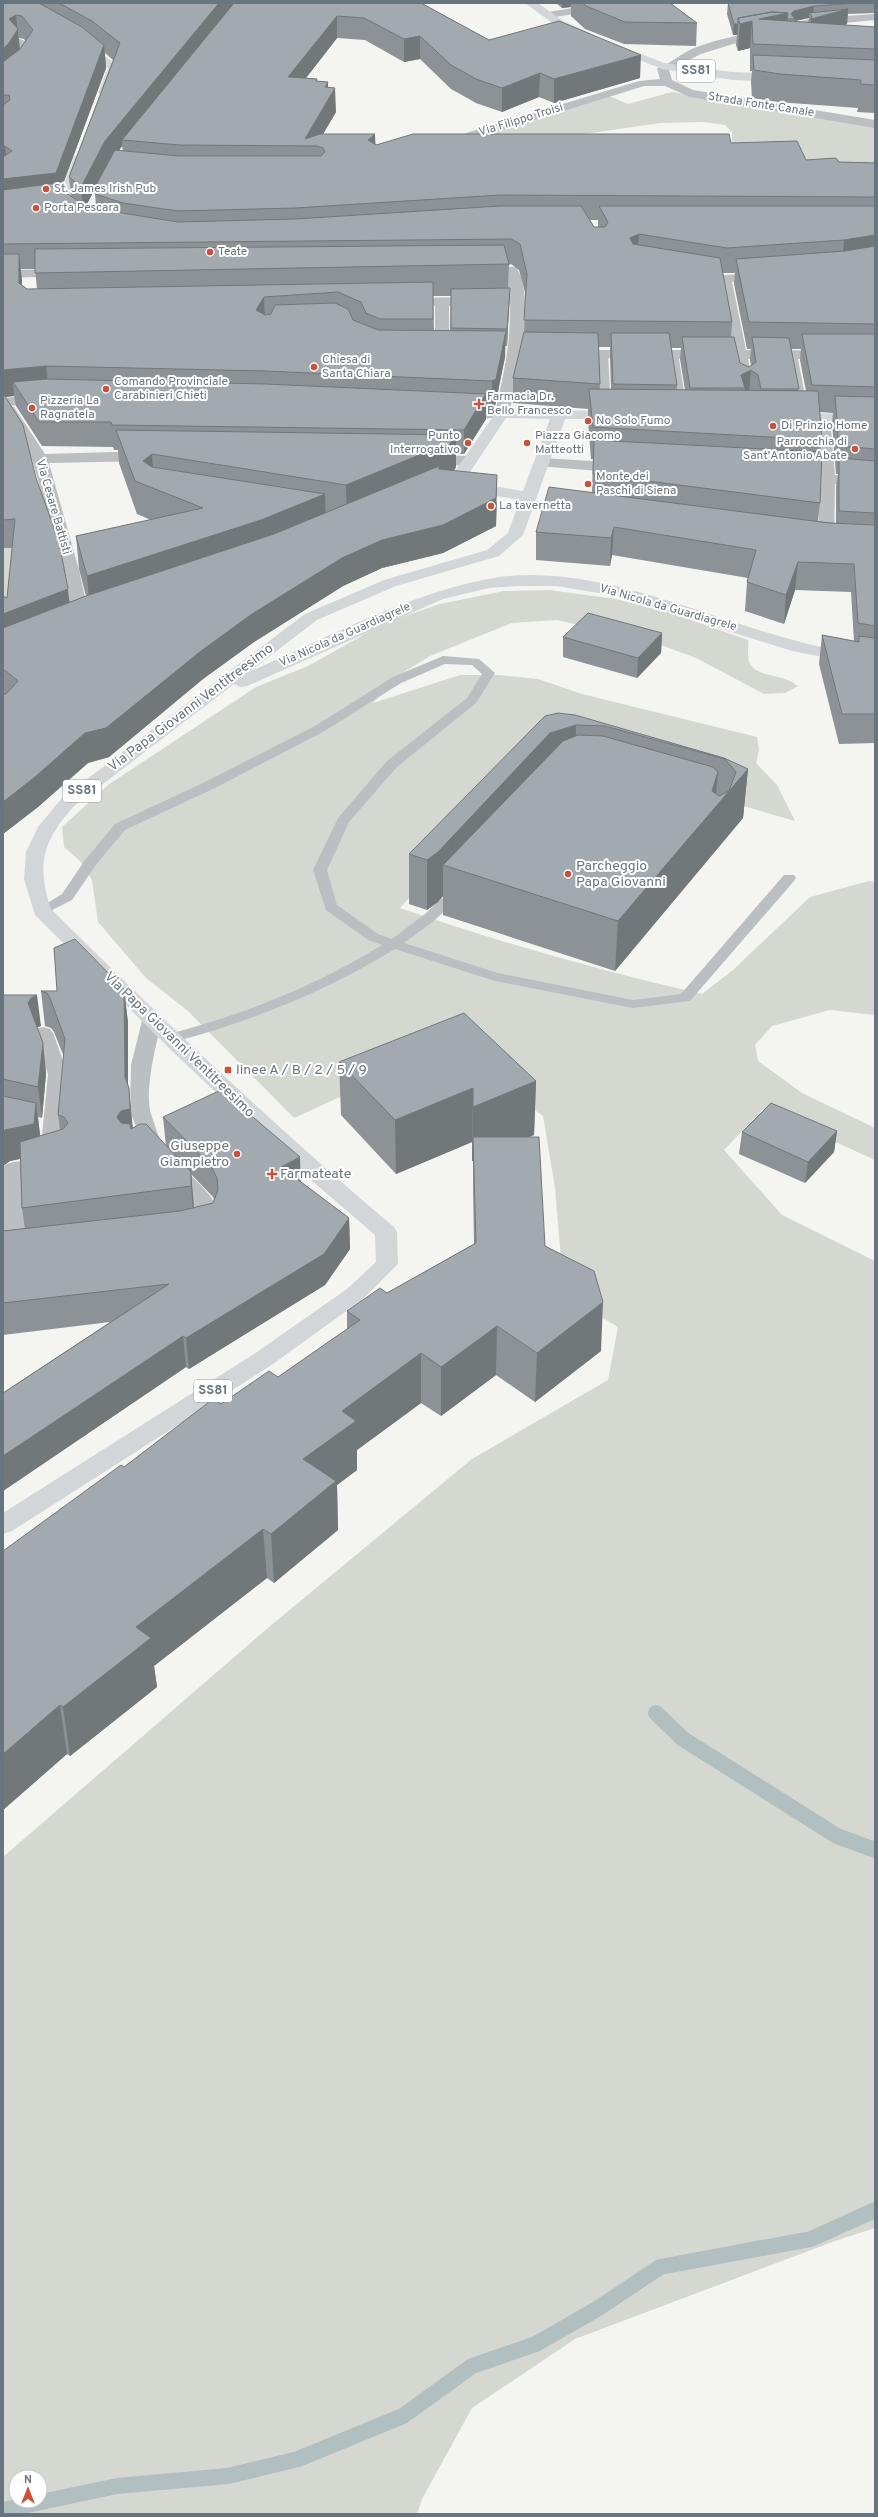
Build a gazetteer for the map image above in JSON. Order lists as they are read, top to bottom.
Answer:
{
  "streets": {
    "main road": ["SS81", "Via Nicola da Guardiagrele", "Via Papa Giovanni Ventitreesimo"],
    "street": ["Strada Fonte Canale", "Via Filippo Troisi", "Via Cesare Battisti"]
  },
  "crossings": [
    ["Strada Fonte Canale", "Via Filippo Troisi"],
    ["Via Nicola da Guardiagrele", "Via Papa Giovanni Ventitreesimo"]
  ],
  "places": {
    "other": [
      "St. James Irish Pub",
      "Porta Pescara",
      "Teate",
      "Chiesa di Santa Chiara",
      "Comando Provinciale Carabinieri Chieti",
      "Pizzeria La Ragnatela",
      "No Solo Fumo",
      "Di Prinzio Home",
      "Punto Interrogativo",
      "Piazza Giacomo Matteotti",
      "Parrocchia di Sant'Antonio Abate",
      "Monte dei Paschi di Siena",
      "La tavernetta",
      "Parcheggio Papa Giovanni",
      "Giuseppe Giampietro"
    ],
    "health": ["Farmacia Dr. Bello Francesco", "Farmateate"],
    "transit": ["linee A / B / 2 / 5 / 9"]
  },
  "north": "top"
}
